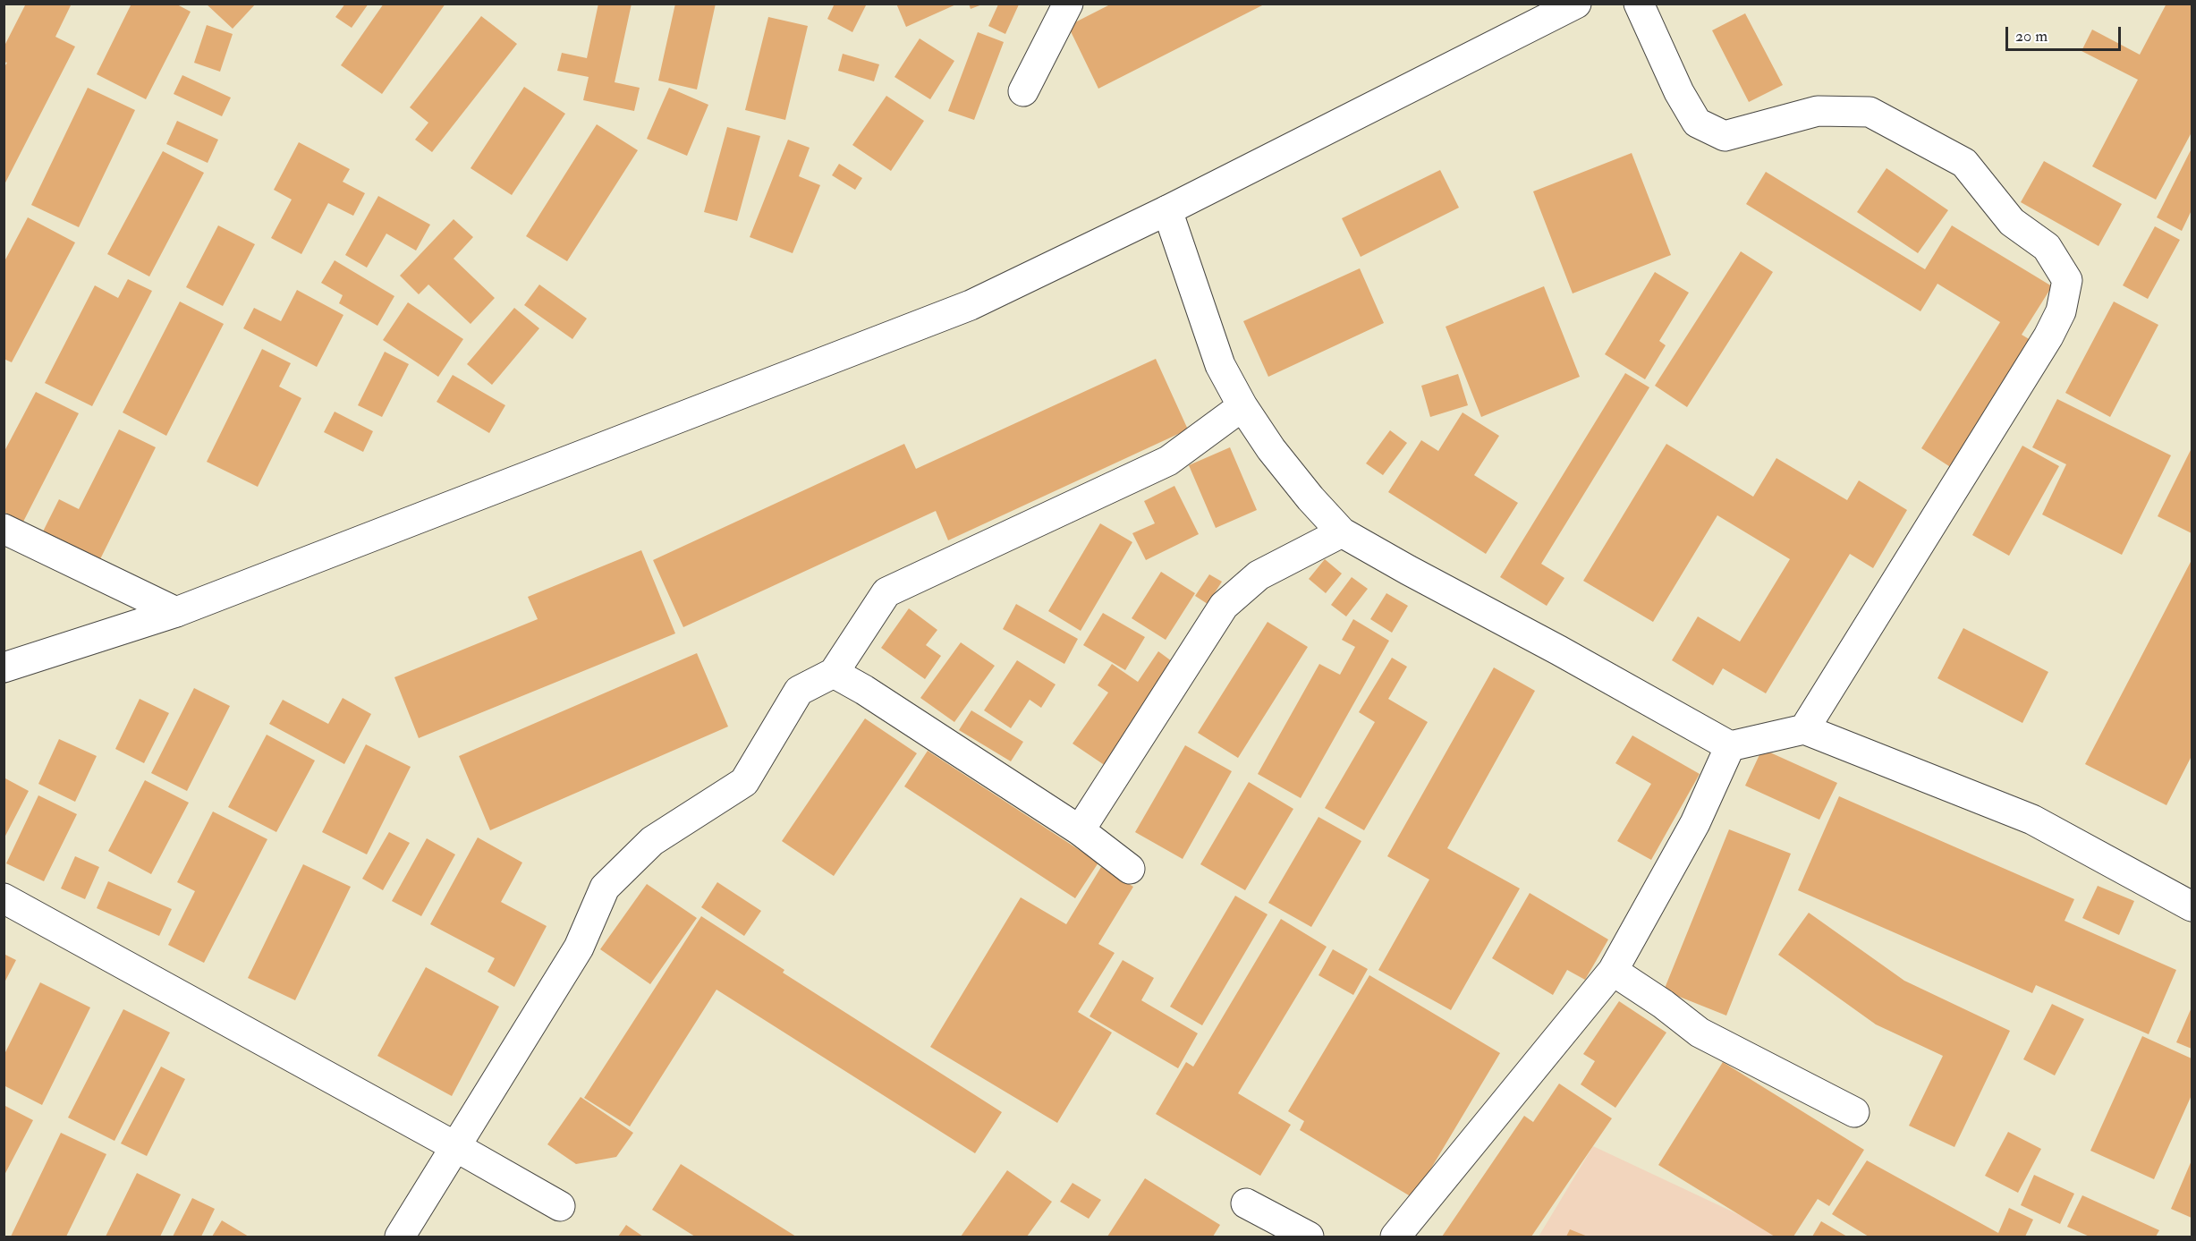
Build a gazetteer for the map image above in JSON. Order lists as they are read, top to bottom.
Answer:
{
  "scale_bar": "20 m"
}
